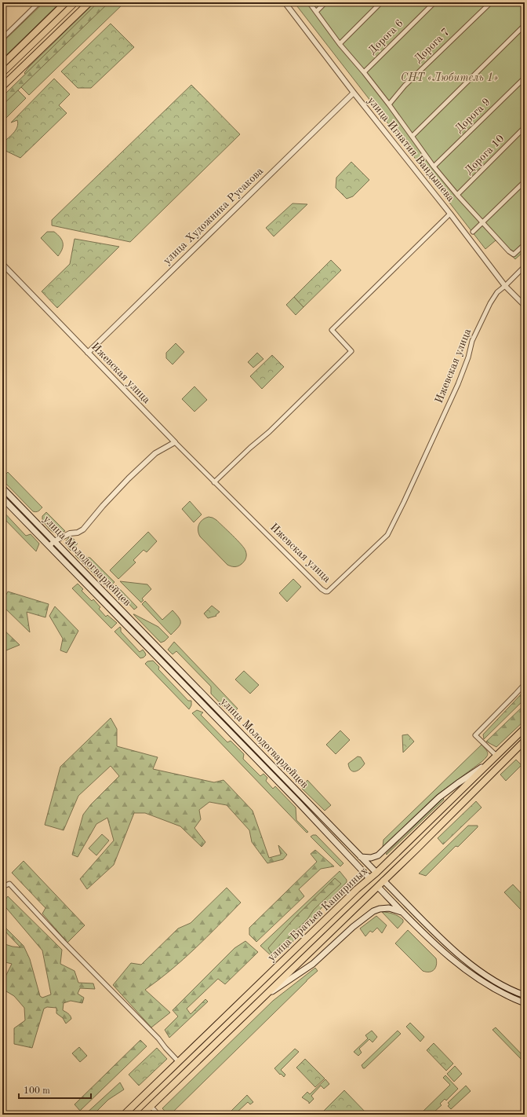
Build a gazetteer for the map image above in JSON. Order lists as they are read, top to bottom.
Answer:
{
  "streets": {
    "main road": ["улица Молодогвардейцев", "улица Братьев Кашириных"],
    "street": [
      "Дорога 6",
      "Дорога 7",
      "Дорога 9",
      "улица Игнатия Вандышева",
      "Дорога 10",
      "улица Художника Русакова",
      "Ижевская улица"
    ]
  },
  "crossings": [
    ["улица Игнатия Вандышева", "улица Художника Русакова"],
    ["улица Игнатия Вандышева", "Ижевская улица"],
    ["улица Художника Русакова", "Ижевская улица"],
    ["улица Молодогвардейцев", "улица Братьев Кашириных"]
  ],
  "parks": ["СНТ «Любитель 1»"],
  "scale_bar": "100 m"
}
